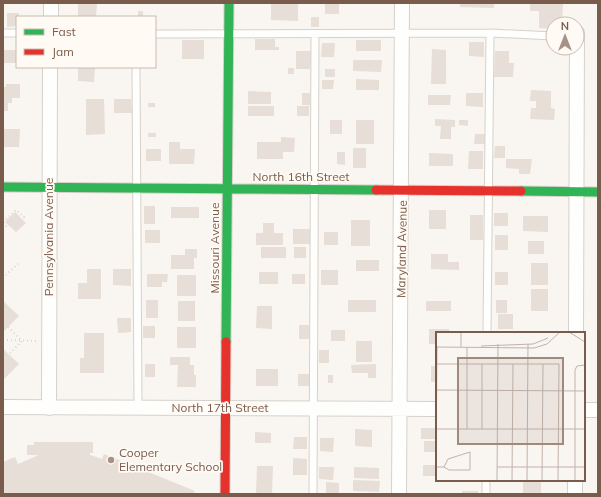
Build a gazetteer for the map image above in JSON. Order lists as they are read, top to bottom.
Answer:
{
  "streets": {
    "street": [
      "North 16th Street",
      "Pennsylvania Avenue",
      "Missouri Avenue",
      "Maryland Avenue",
      "North 17th Street"
    ]
  },
  "crossings": [
    ["North 16th Street", "Pennsylvania Avenue"],
    ["North 16th Street", "Missouri Avenue"],
    ["North 16th Street", "Maryland Avenue"],
    ["Pennsylvania Avenue", "North 17th Street"],
    ["Missouri Avenue", "North 17th Street"],
    ["Maryland Avenue", "North 17th Street"]
  ],
  "places": ["Cooper Elementary School"],
  "legend": ["Fast", "Jam"],
  "north": "top"
}
